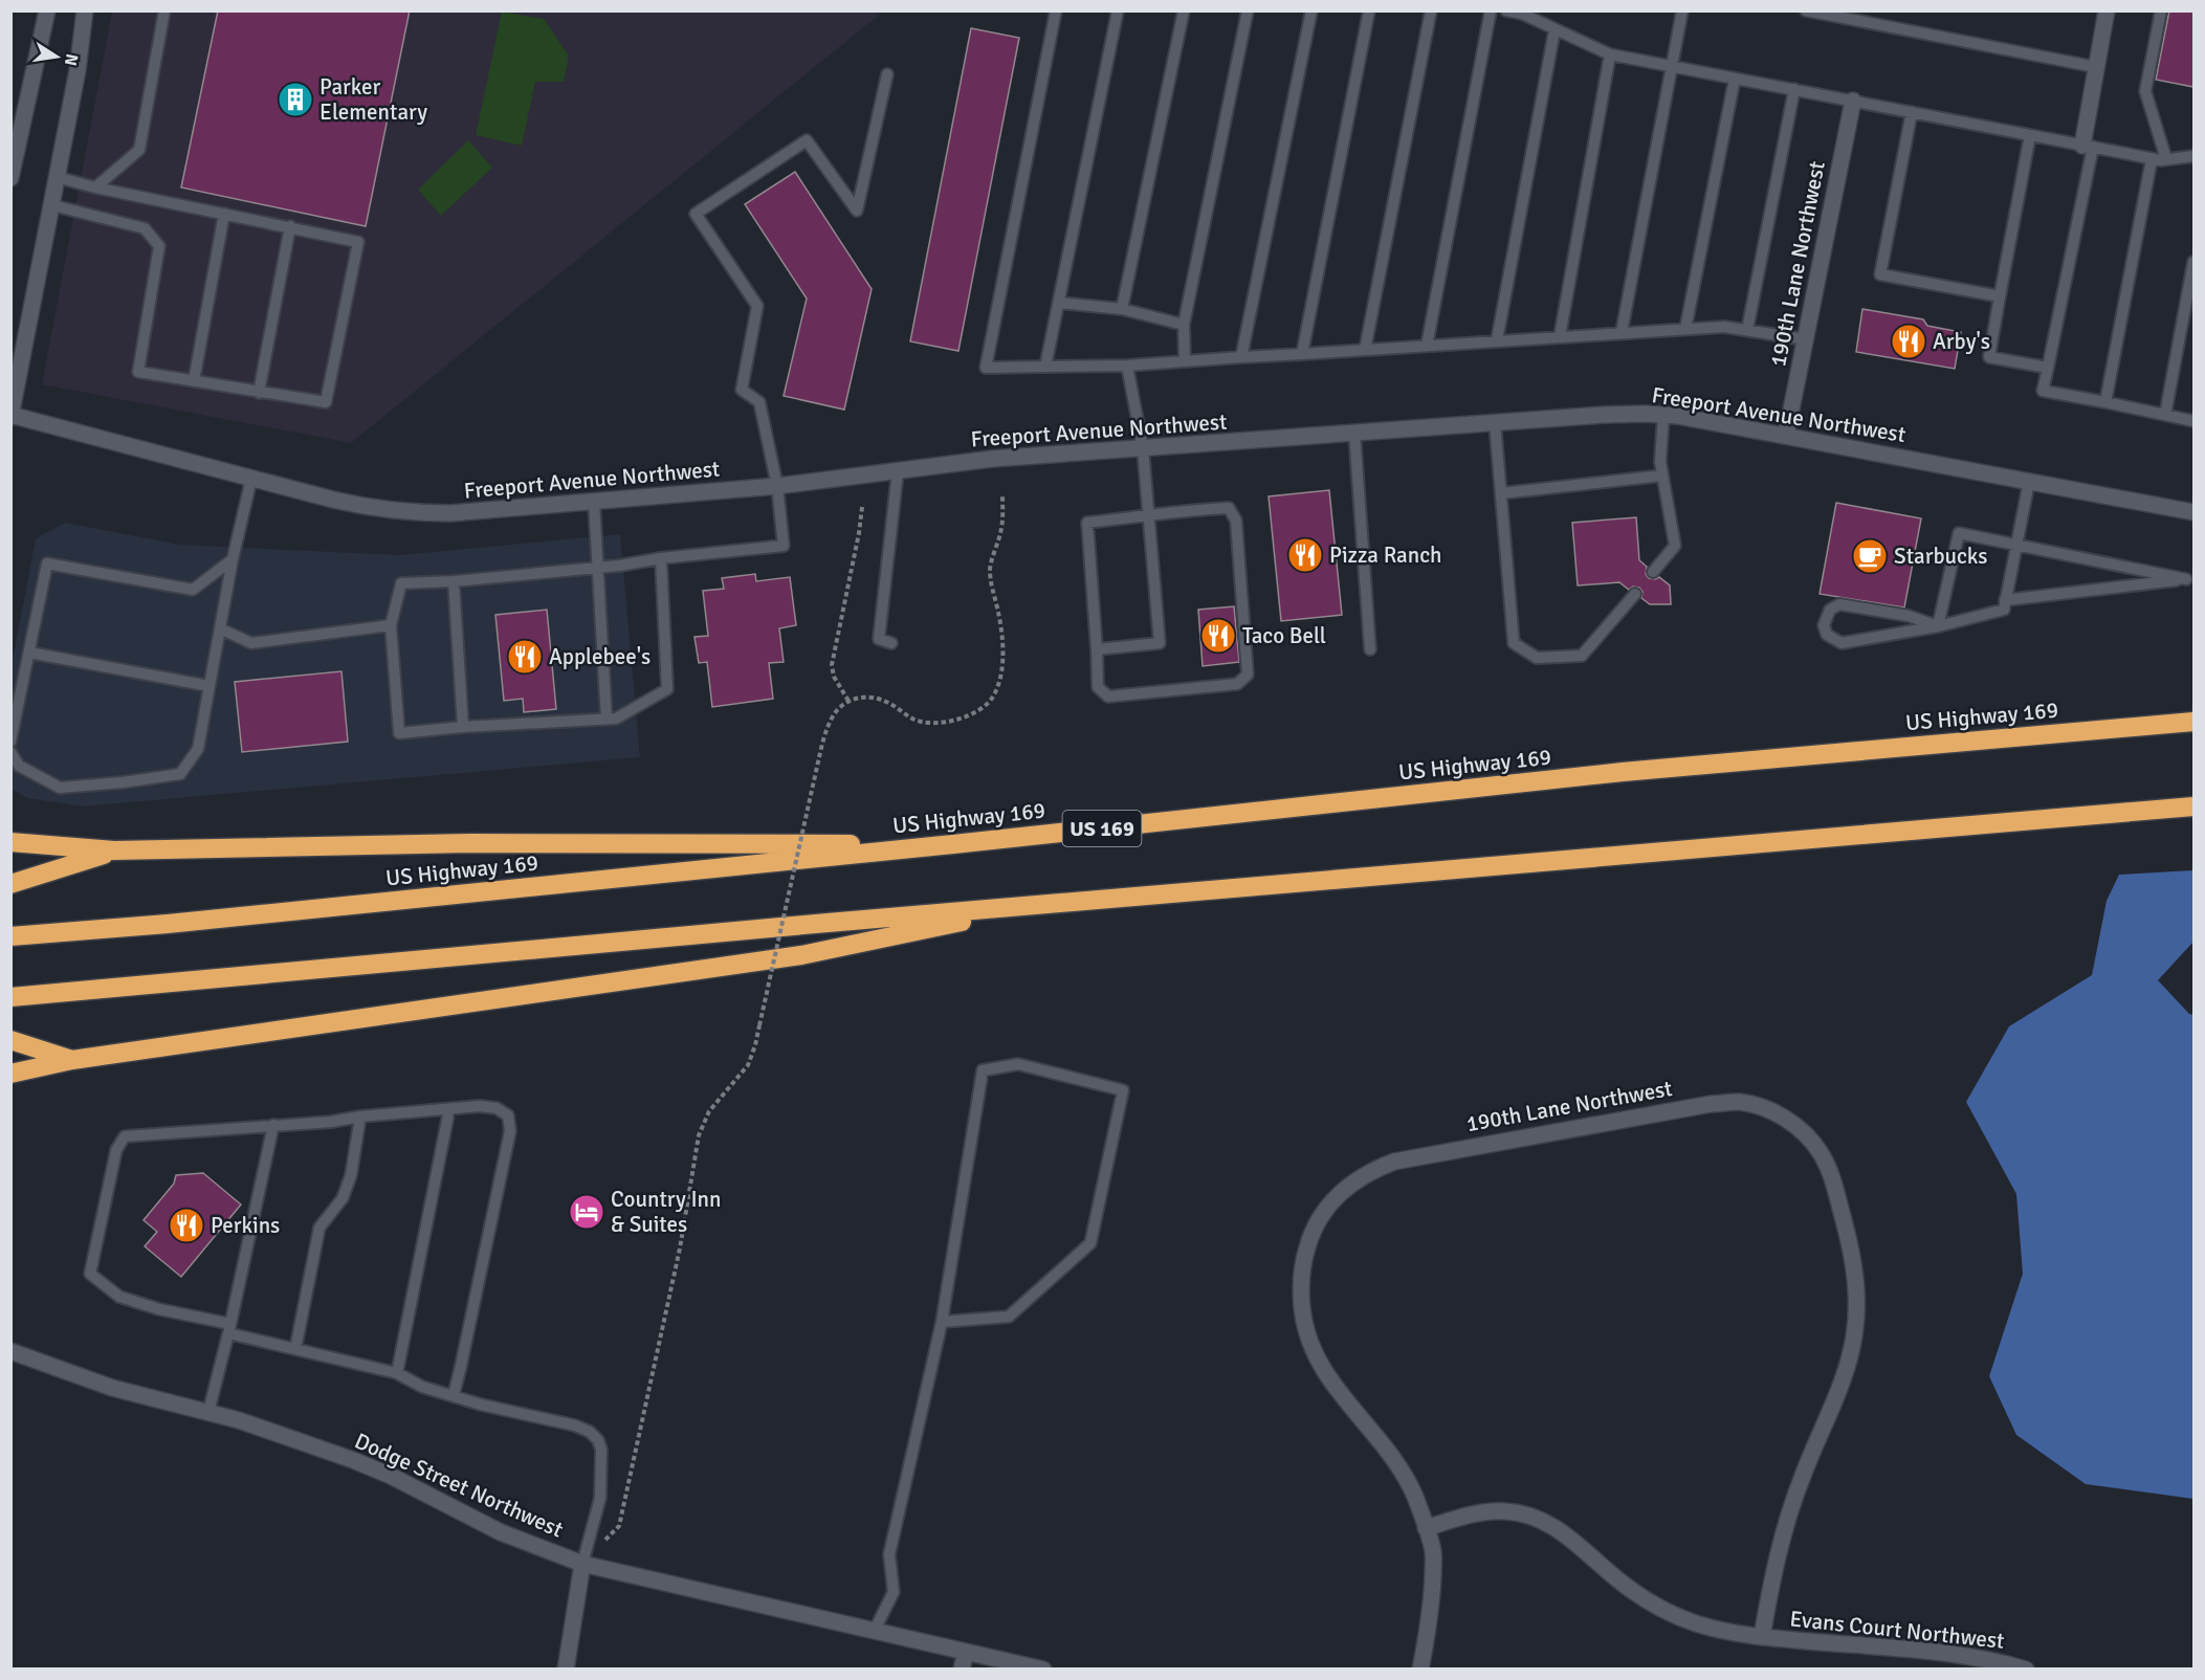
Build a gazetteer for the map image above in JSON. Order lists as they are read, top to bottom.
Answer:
{
  "streets": {
    "highway": ["US Highway 169", "US 169"],
    "street": [
      "190th Lane Northwest",
      "Freeport Avenue Northwest",
      "Dodge Street Northwest",
      "Evans Court Northwest"
    ]
  },
  "crossings": [
    ["190th Lane Northwest", "Freeport Avenue Northwest"],
    ["190th Lane Northwest", "Evans Court Northwest"]
  ],
  "places": {
    "building": ["Parker Elementary"],
    "restaurant": [
      "Arby's",
      "Pizza Ranch",
      "Taco Bell",
      "Applebee's",
      "Perkins"
    ],
    "cafe": ["Starbucks"],
    "hotel": ["Country Inn & Suites"]
  },
  "north": "right"
}
